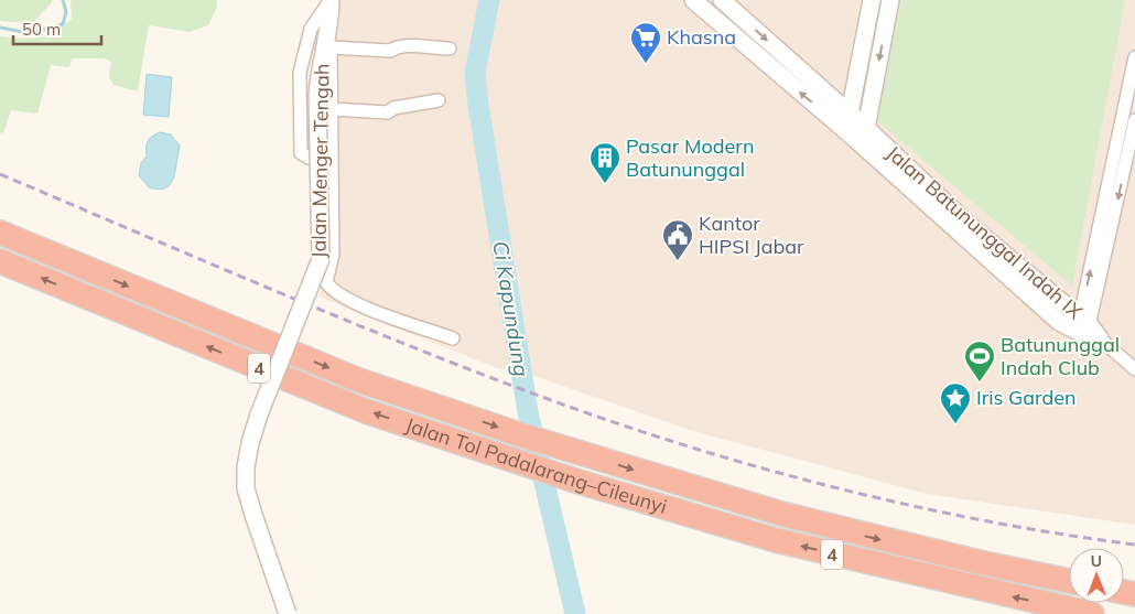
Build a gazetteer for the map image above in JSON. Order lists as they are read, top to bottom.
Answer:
{
  "streets": {
    "highway": ["4", "Jalan Tol Padalarang–Cileunyi"],
    "street": ["Jalan Menger Tengah", "Jalan Batununggal Indah IX"]
  },
  "water": ["Ci Kapundung"],
  "places": {
    "supermarket": ["Khasna"],
    "building": ["Pasar Modern Batununggal"],
    "public building": ["Kantor HIPSI Jabar"],
    "sports": ["Batununggal Indah Club"],
    "place": ["Iris Garden"]
  },
  "scale_bar": "50 m",
  "north": "top"
}
